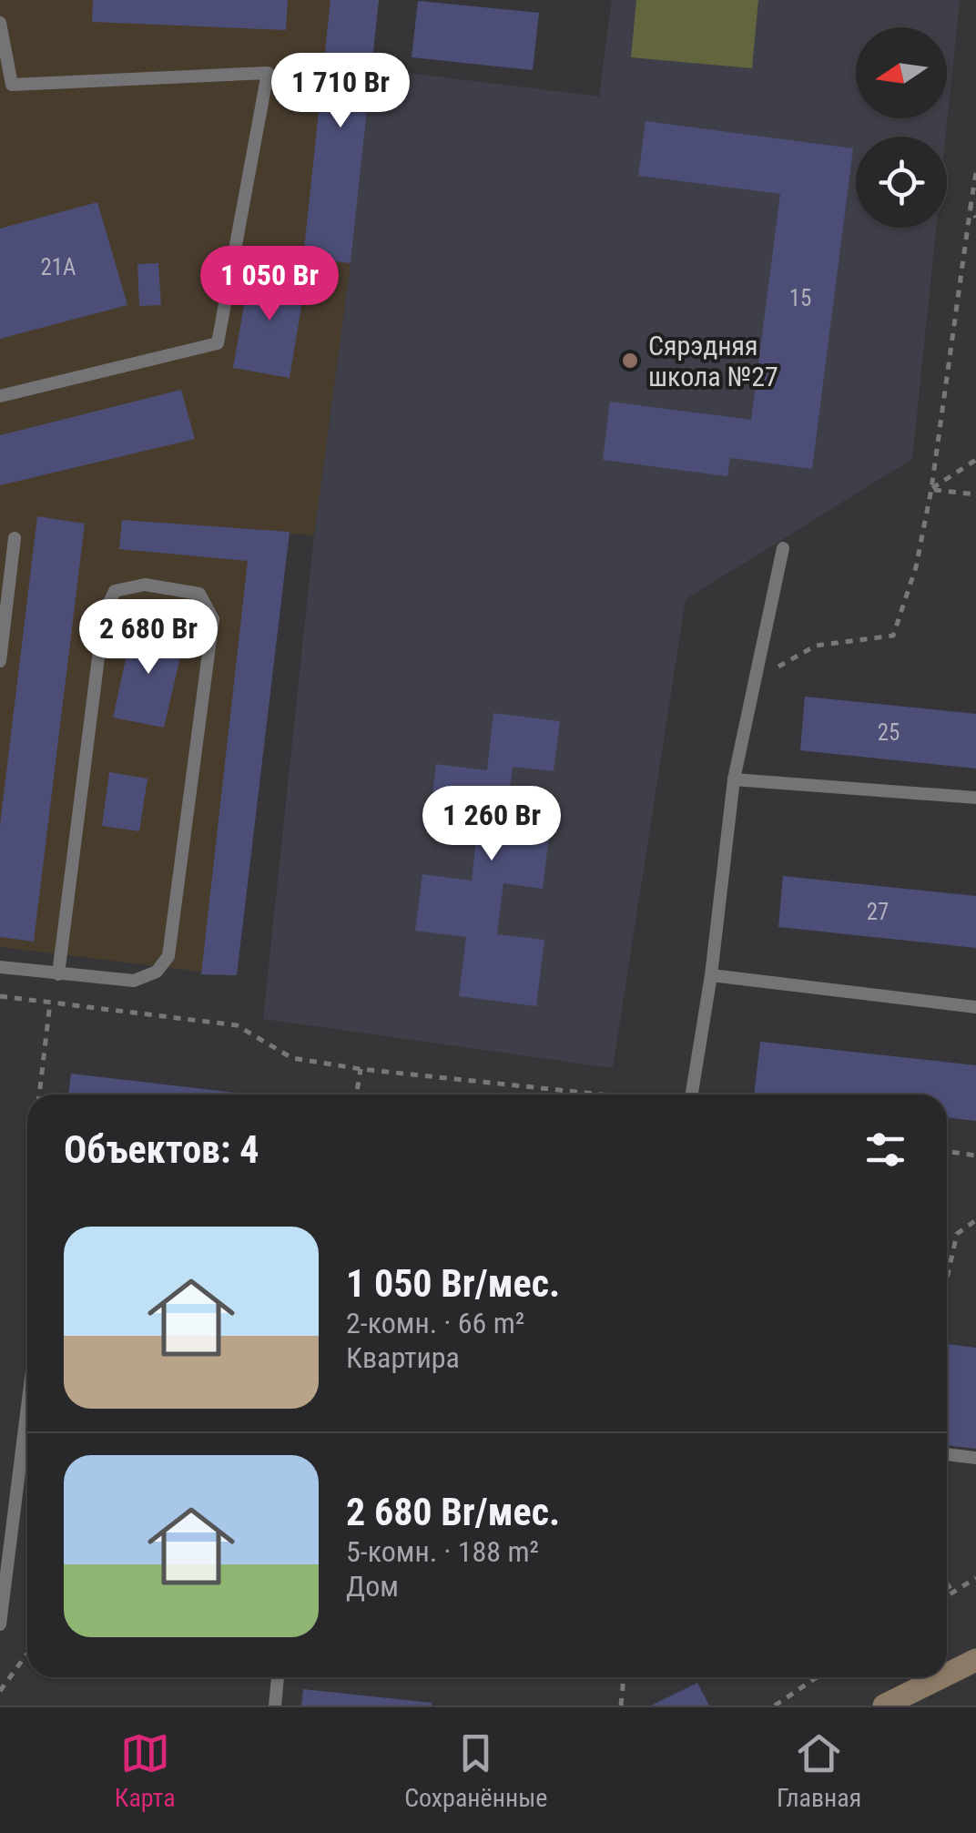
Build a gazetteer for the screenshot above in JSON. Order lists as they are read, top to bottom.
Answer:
{
  "places": ["Сярэдняя школа №27"],
  "house_numbers": [
    "21А",
    "15",
    "25",
    "27"
  ],
  "north": "left",
  "page": {
    "price": [
      "1 710 Br",
      "1 050 Br",
      "2 680 Br",
      "1 260 Br"
    ],
    "heading": "Объектов: 4",
    "list": [
      {
        "name": "1 050 Br/мес.",
        "note": "2-комн. · 66 m² · Квартира"
      },
      {
        "name": "2 680 Br/мес.",
        "note": "5-комн. · 188 m² · Дом"
      }
    ],
    "tabs": ["Карта", "Сохранённые", "Главная"]
  }
}
